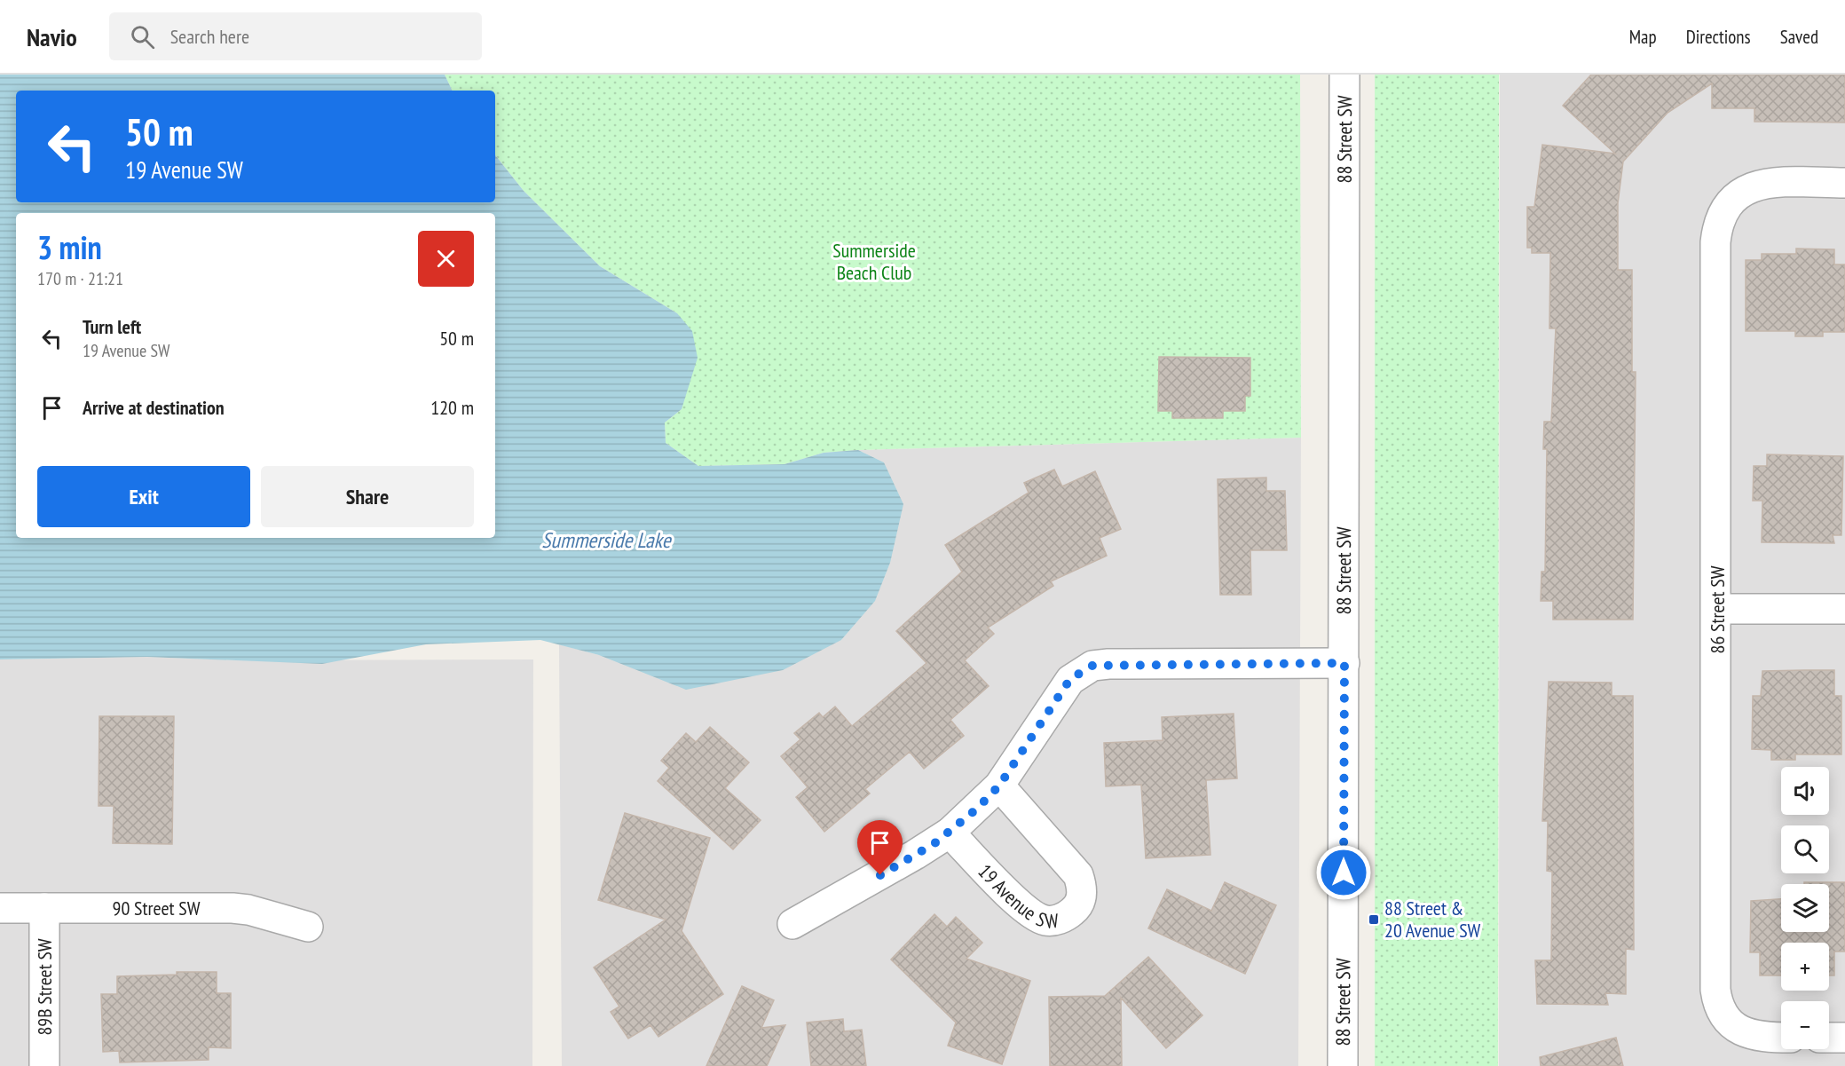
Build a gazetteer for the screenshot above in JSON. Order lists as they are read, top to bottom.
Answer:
{
  "streets": {
    "street": [
      "88 Street SW",
      "86 Street SW",
      "19 Avenue SW",
      "90 Street SW",
      "89B Street SW"
    ]
  },
  "crossings": [
    ["90 Street SW", "89B Street SW"]
  ],
  "water": ["Summerside Lake"],
  "parks": ["Summerside Beach Club"],
  "places": {
    "transit": ["88 Street & 20 Avenue SW"]
  },
  "page": {
    "header": "Navio",
    "search": "Search here",
    "nav": ["Map", "Directions", "Saved"],
    "turn": ["50 m", "19 Avenue SW"],
    "heading": ["3 min", "170 m · 21:21"],
    "list": [
      {
        "name": "Turn left",
        "note": "19 Avenue SW",
        "value": "50 m"
      },
      {
        "name": "Arrive at destination",
        "value": "120 m"
      }
    ],
    "buttons": ["Exit", "Share"],
    "map_buttons": ["+", "−"]
  }
}
